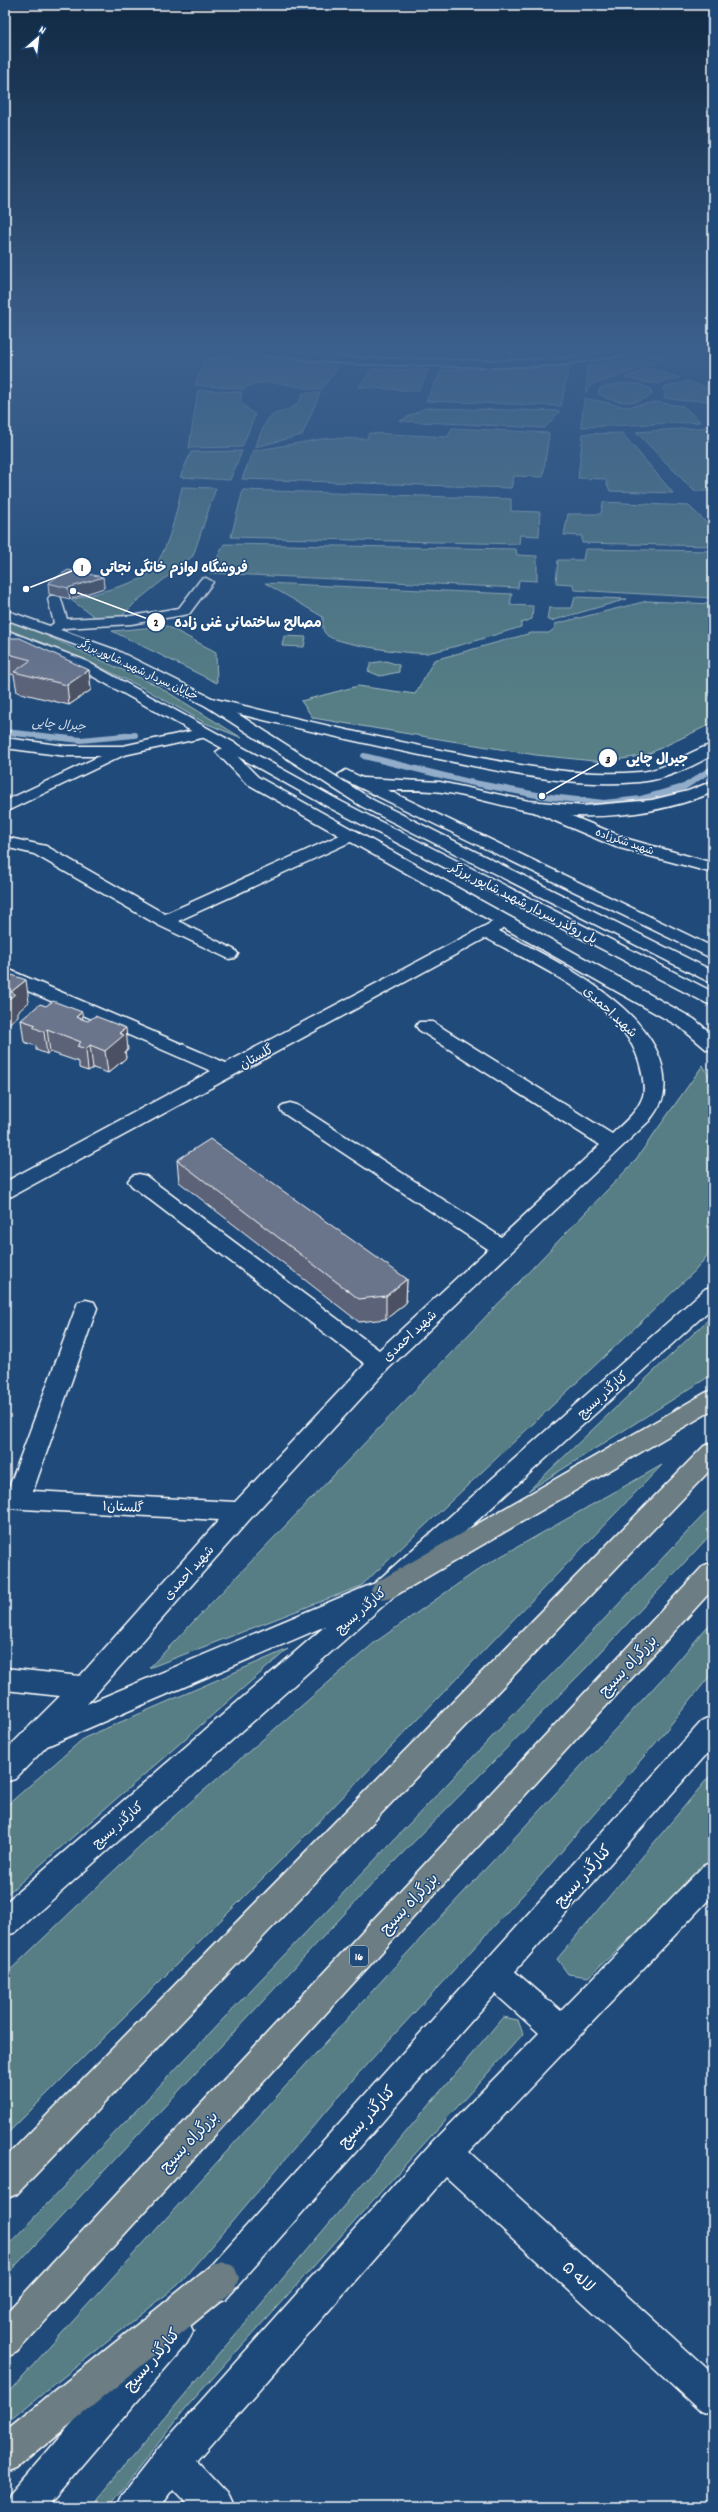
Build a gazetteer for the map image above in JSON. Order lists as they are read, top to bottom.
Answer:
{
  "streets": {
    "highway": ["بزرگراه بسیج", "16"],
    "street": [
      "خیابان سردار شهید شاپور برزگر",
      "شهید شکرزاده",
      "پل روگذر سردار شهید شاپور برزگر",
      "شهید احمدی",
      "گلستان",
      "کنارگذر بسیج",
      "گلستان۱",
      "لاله ۵"
    ]
  },
  "crossings": [
    ["خیابان سردار شهید شاپور برزگر", "پل روگذر سردار شهید شاپور برزگر"],
    ["شهید احمدی", "گلستان"],
    ["شهید احمدی", "گلستان۱"]
  ],
  "water": ["جیرال چایی"],
  "places": ["فروشگاه لوازم خانگی نجاتی", "مصالح ساختمانی غنی زاده", "جیرال چایی"],
  "north": "top right"
}
